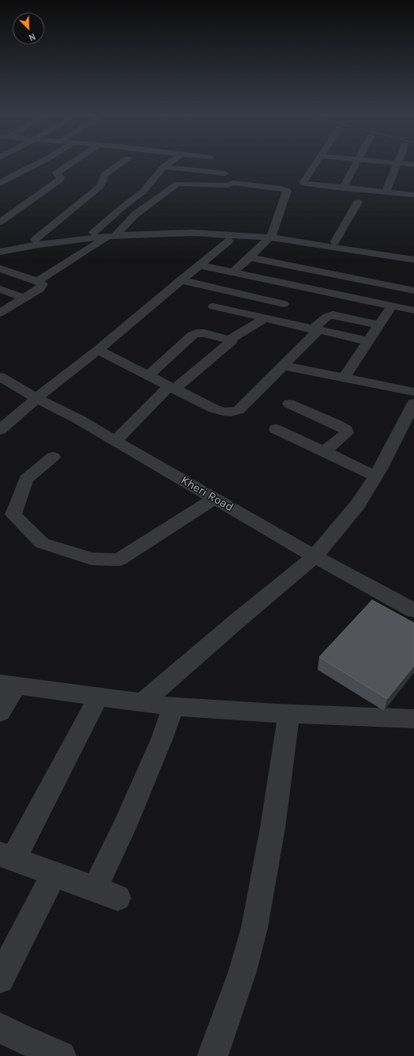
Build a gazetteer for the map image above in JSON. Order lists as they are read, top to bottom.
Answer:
{
  "streets": {
    "street": ["Kheri Road"]
  },
  "north": "bottom right"
}
